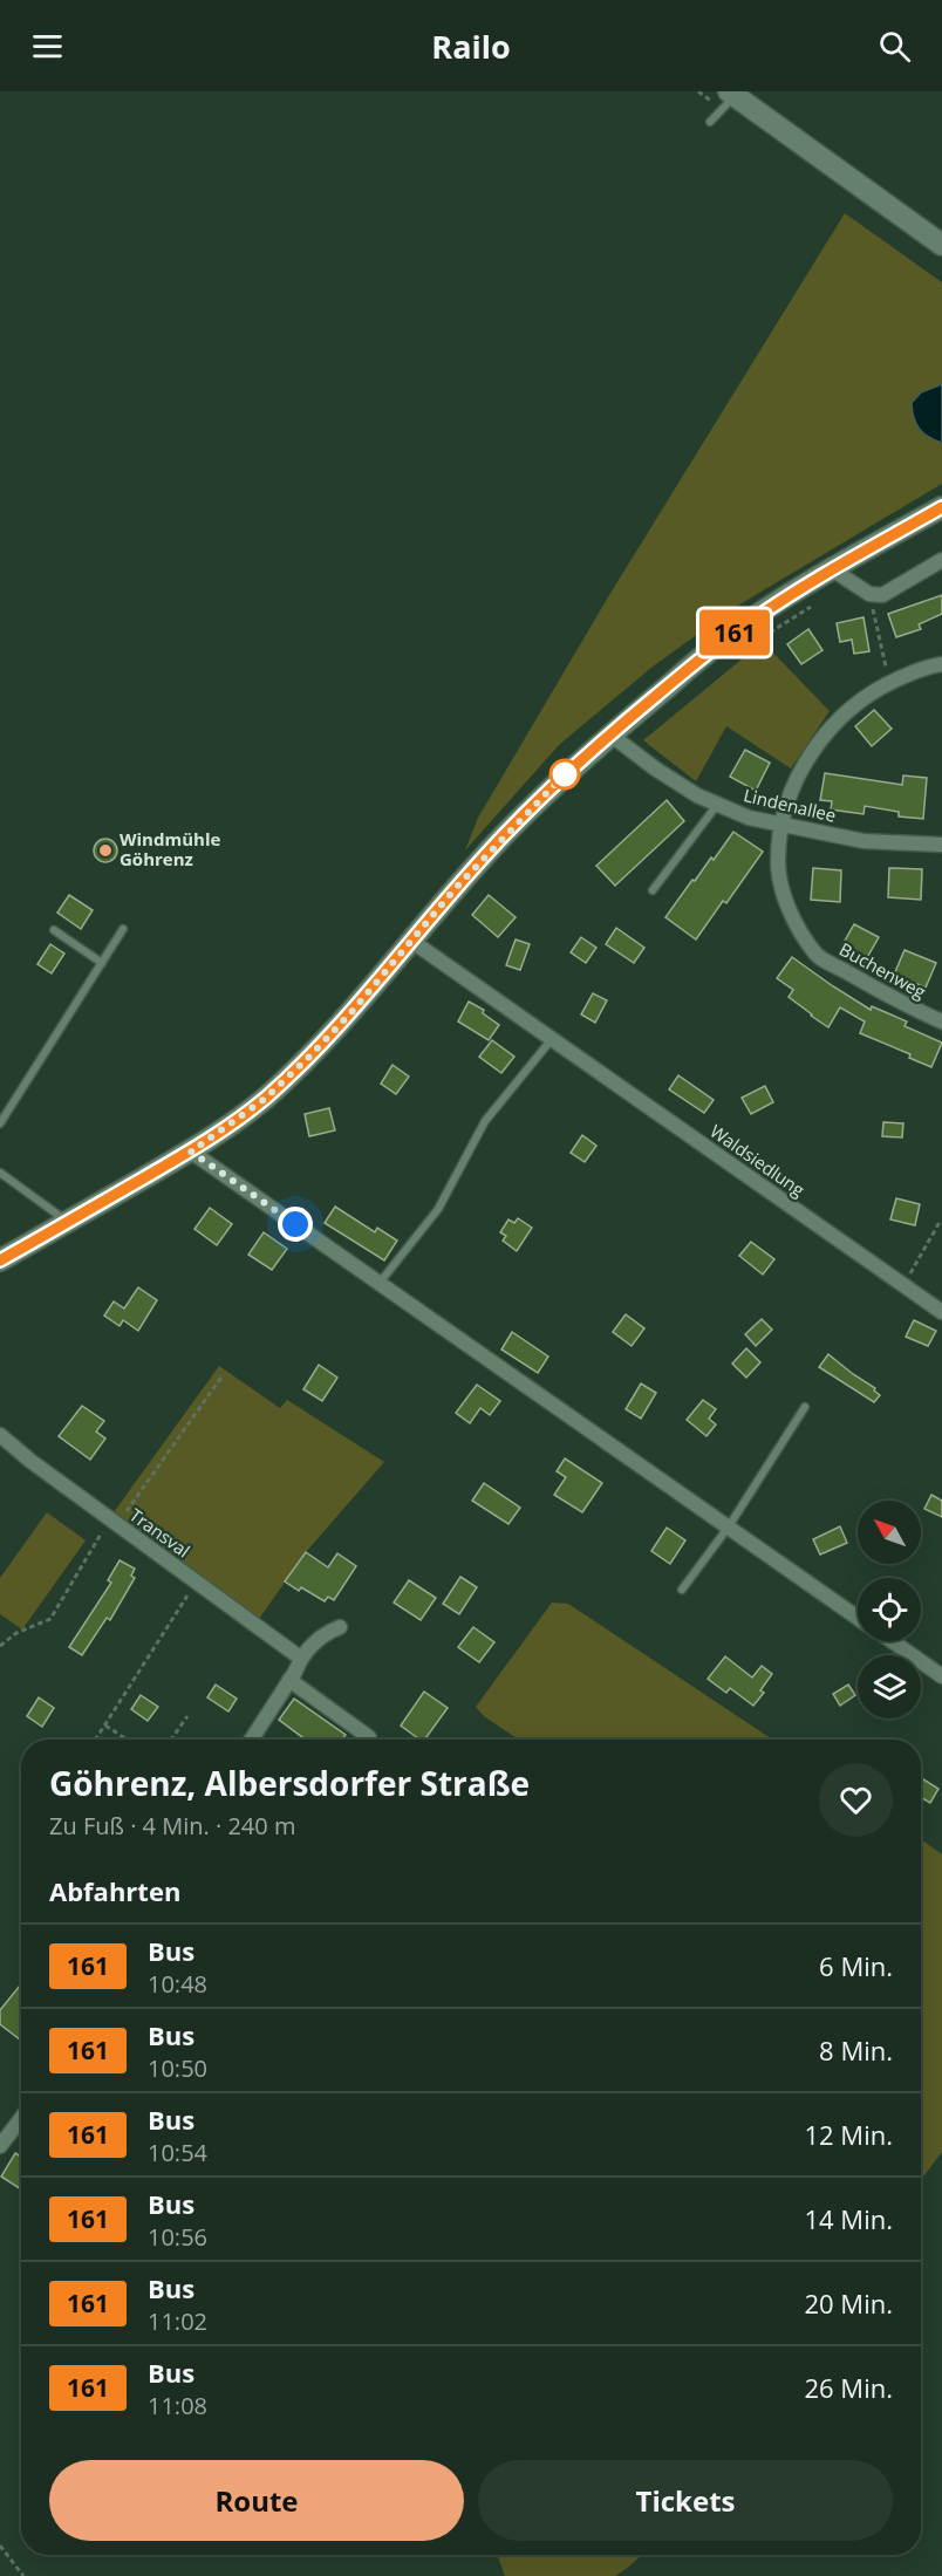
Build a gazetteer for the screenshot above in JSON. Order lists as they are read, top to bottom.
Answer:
{
  "streets": {
    "street": [
      "Lindenallee",
      "Buchenweg",
      "Waldsiedlung",
      "Transval"
    ]
  },
  "crossings": [
    ["Lindenallee", "Buchenweg"]
  ],
  "places": ["Windmühle Göhrenz"],
  "lines": ["bus line 161"],
  "north": "top left",
  "page": {
    "header": "Railo",
    "on_map": "161",
    "heading": [
      ["Göhrenz, Albersdorfer Straße", "Zu Fuß · 4 Min. · 240 m"],
      "Abfahrten"
    ],
    "list": [
      {
        "mark": "161",
        "name": "Bus",
        "note": "10:48",
        "value": "6 Min."
      },
      {
        "mark": "161",
        "name": "Bus",
        "note": "10:50",
        "value": "8 Min."
      },
      {
        "mark": "161",
        "name": "Bus",
        "note": "10:54",
        "value": "12 Min."
      },
      {
        "mark": "161",
        "name": "Bus",
        "note": "10:56",
        "value": "14 Min."
      },
      {
        "mark": "161",
        "name": "Bus",
        "note": "11:02",
        "value": "20 Min."
      },
      {
        "mark": "161",
        "name": "Bus",
        "note": "11:08",
        "value": "26 Min."
      }
    ],
    "buttons": ["Route", "Tickets"]
  }
}
